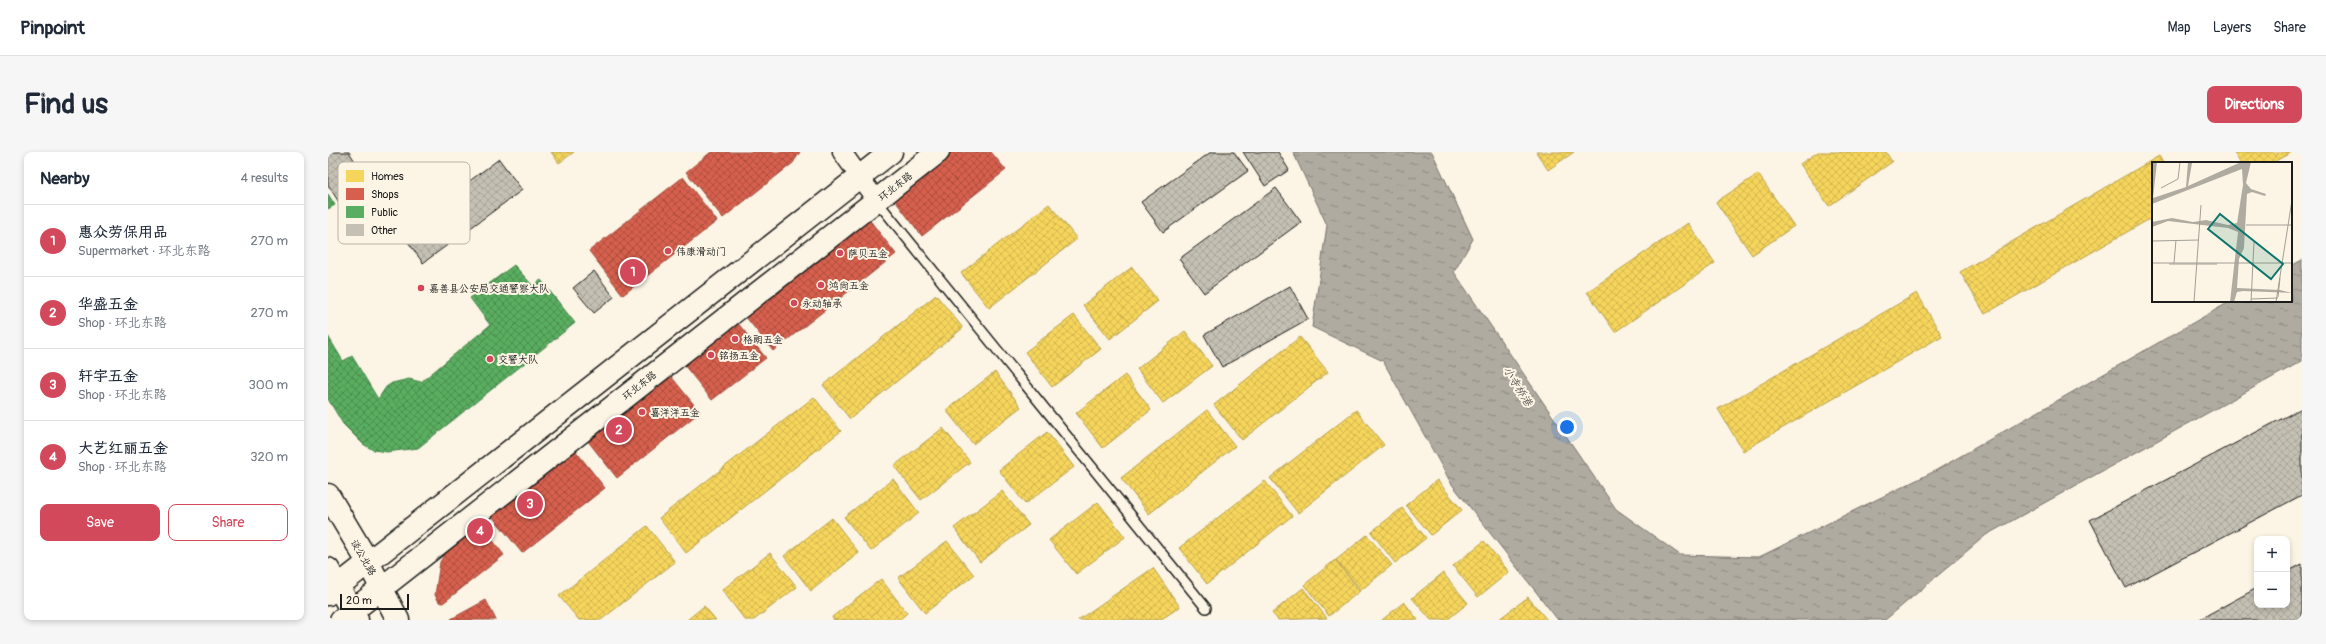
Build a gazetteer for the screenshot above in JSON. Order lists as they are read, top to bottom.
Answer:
{
  "streets": {
    "street": ["环北东路", "谈公北路"]
  },
  "crossings": [
    ["环北东路", "谈公北路"]
  ],
  "water": ["小寺桥港"],
  "places": [
    "伟康滑动门",
    "萨贝五金",
    "鸿尚五金",
    "嘉善县公安局交通警察大队",
    "永动轴承",
    "格朗五金",
    "铭扬五金",
    "交警大队",
    "喜洋洋五金"
  ],
  "legend": [
    "Homes",
    "Shops",
    "Public",
    "Other"
  ],
  "scale_bar": "20 m",
  "page": {
    "header": "Pinpoint",
    "nav": ["Map", "Layers", "Share"],
    "buttons": [
      "Directions",
      ["Save", "Share"]
    ],
    "title": "Find us",
    "heading": ["Nearby", "4 results"],
    "list": [
      {
        "mark": "1",
        "name": "惠众劳保用品",
        "note": "Supermarket · 环北东路",
        "value": "270 m"
      },
      {
        "mark": "2",
        "name": "华盛五金",
        "note": "Shop · 环北东路",
        "value": "270 m"
      },
      {
        "mark": "3",
        "name": "轩宇五金",
        "note": "Shop · 环北东路",
        "value": "300 m"
      },
      {
        "mark": "4",
        "name": "大艺红丽五金",
        "note": "Shop · 环北东路",
        "value": "320 m"
      }
    ],
    "pins": [
      "1",
      "2",
      "3",
      "4"
    ],
    "map_buttons": ["+", "−"],
    "scale": "20 m"
  }
}
